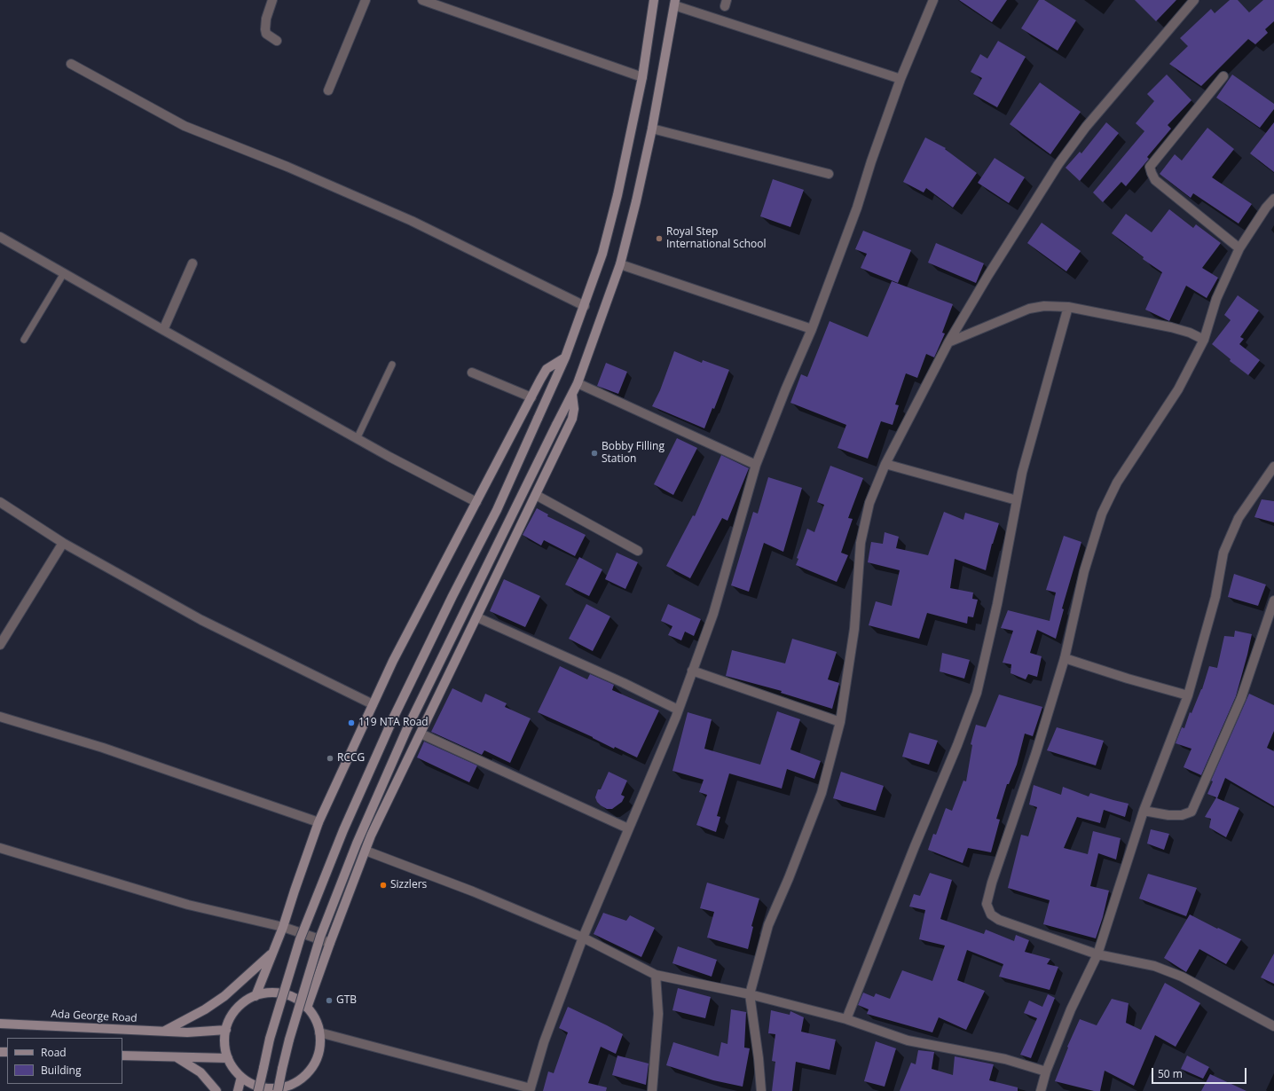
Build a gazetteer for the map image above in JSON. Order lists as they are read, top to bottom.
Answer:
{
  "streets": {
    "main road": ["Ada George Road"]
  },
  "places": [
    "Royal Step International School",
    "Bobby Filling Station",
    "119 NTA Road",
    "RCCG",
    "Sizzlers",
    "GTB"
  ],
  "legend": ["Road", "Building"],
  "scale_bar": "50 m"
}
